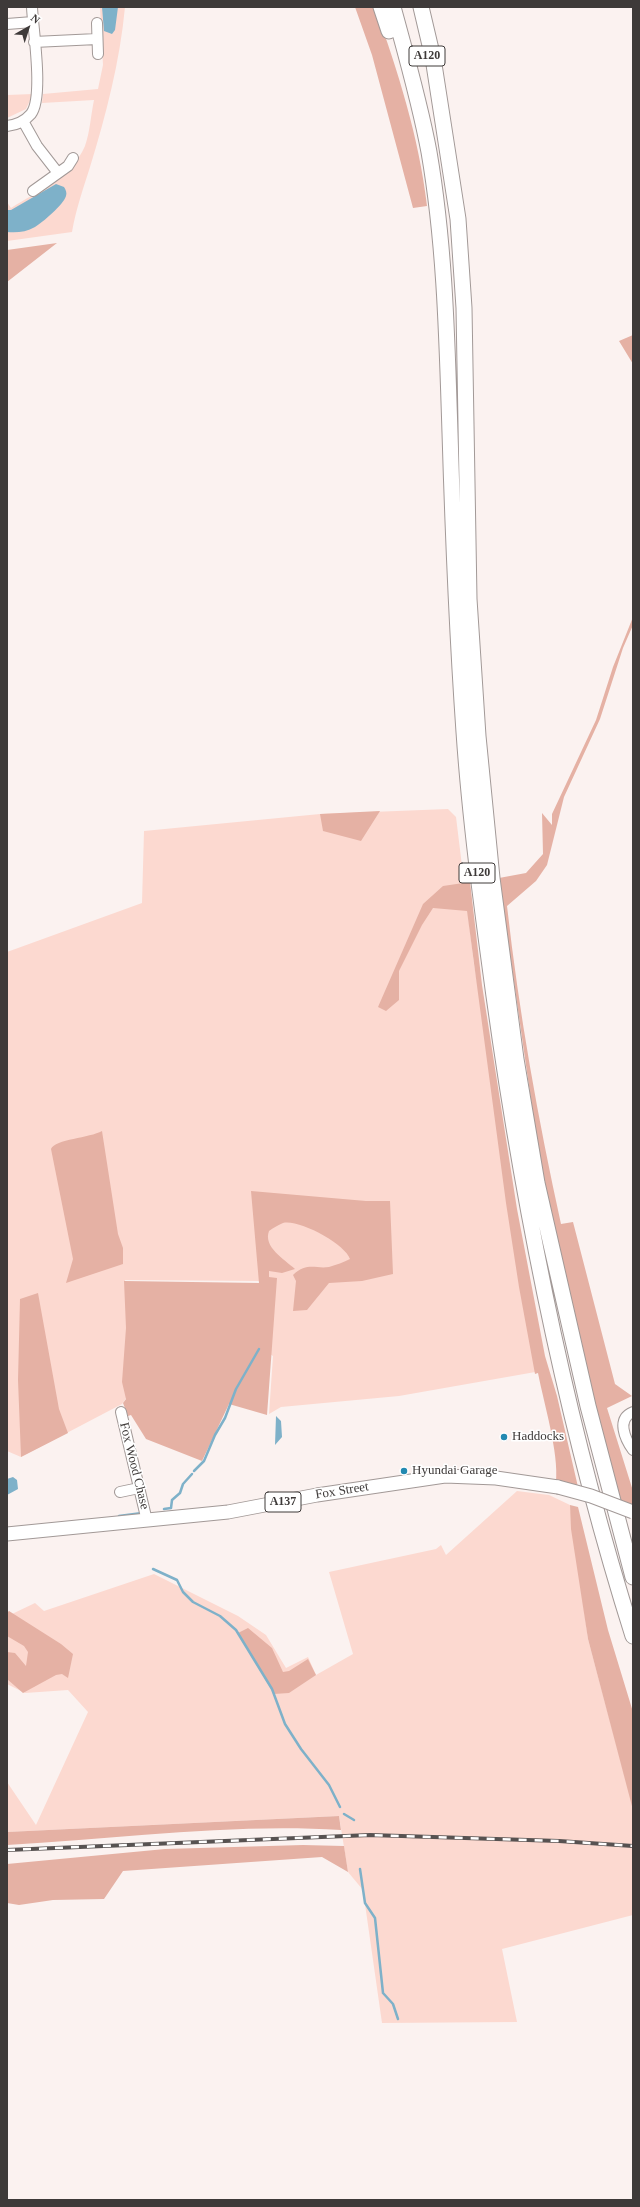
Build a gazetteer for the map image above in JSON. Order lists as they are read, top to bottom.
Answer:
{
  "streets": {
    "highway": ["A120"],
    "main road": ["Fox Street", "A137"],
    "street": ["Fox Wood Chase"]
  },
  "crossings": [
    ["Fox Wood Chase", "Fox Street"]
  ],
  "places": ["Haddocks", "Hyundai Garage"],
  "north": "top right"
}
